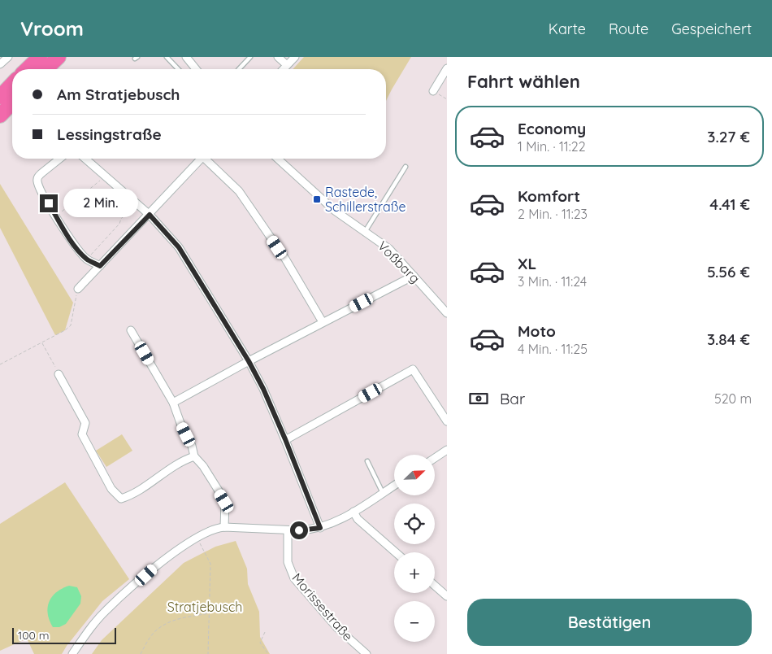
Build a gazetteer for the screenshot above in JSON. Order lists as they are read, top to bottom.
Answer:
{
  "streets": {
    "street": ["Voßbarg", "Morissestraße"]
  },
  "parks": ["Stratjebusch"],
  "places": {
    "transit": ["Rastede, Schillerstraße"]
  },
  "scale_bar": "100 m",
  "north": "top right",
  "page": {
    "header": "Vroom",
    "nav": ["Karte", "Route", "Gespeichert"],
    "heading": "Fahrt wählen",
    "banner": ["Am Stratjebusch", "Lessingstraße"],
    "list": [
      {
        "name": "Economy",
        "note": "1 Min. · 11:22",
        "value": "3.27 €"
      },
      {
        "name": "Komfort",
        "note": "2 Min. · 11:23",
        "value": "4.41 €"
      },
      {
        "name": "XL",
        "note": "3 Min. · 11:24",
        "value": "5.56 €"
      },
      {
        "name": "Moto",
        "note": "4 Min. · 11:25",
        "value": "3.84 €"
      }
    ],
    "bubble": "2 Min.",
    "pay": ["Bar", "520 m"],
    "map_buttons": ["+", "−"],
    "buttons": "Bestätigen",
    "scale": "100 m"
  }
}
